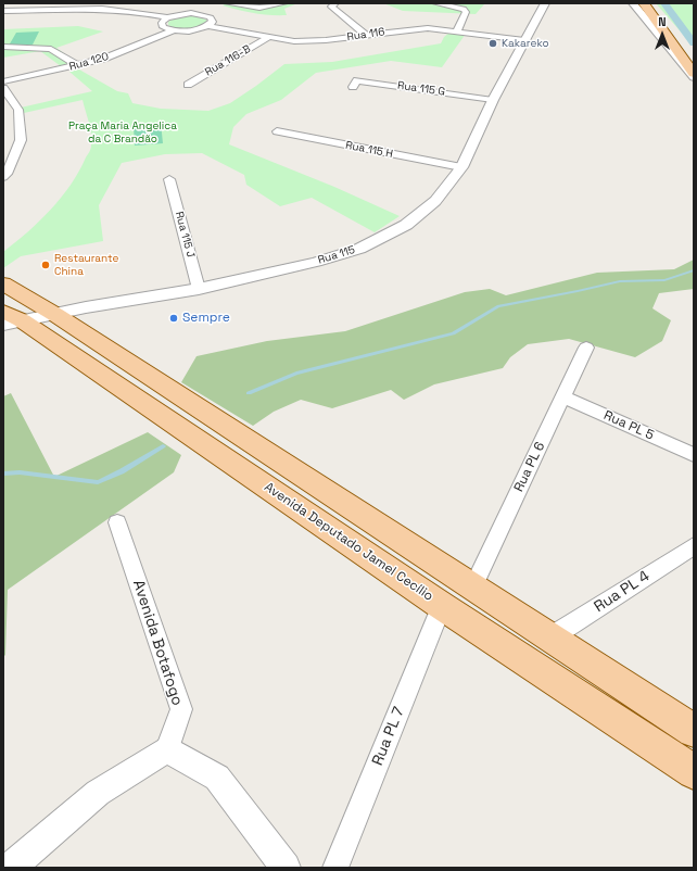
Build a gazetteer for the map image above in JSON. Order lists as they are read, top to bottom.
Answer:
{
  "streets": {
    "main road": ["Avenida Deputado Jamel Cecílio"],
    "street": [
      "Rua 116",
      "Rua 116-B",
      "Rua 120",
      "Rua 115 G",
      "Rua 115 H",
      "Rua 115 J",
      "Rua 115",
      "Rua PL 5",
      "Rua PL 6",
      "Rua PL 4",
      "Avenida Botafogo",
      "Rua PL 7"
    ]
  },
  "crossings": [
    ["Rua 116", "Rua 116-B"],
    ["Rua 116", "Rua 115"],
    ["Rua 115 G", "Rua 115"],
    ["Rua 115 H", "Rua 115"],
    ["Rua 115 J", "Rua 115"],
    ["Rua 115", "Avenida Deputado Jamel Cecílio"],
    ["Rua PL 5", "Rua PL 6"],
    ["Avenida Deputado Jamel Cecílio", "Rua PL 7"]
  ],
  "parks": ["Praça Maria Angelica da C Brandão"],
  "places": ["Kakareko", "Restaurante China", "Sempre"],
  "north": "top"
}
